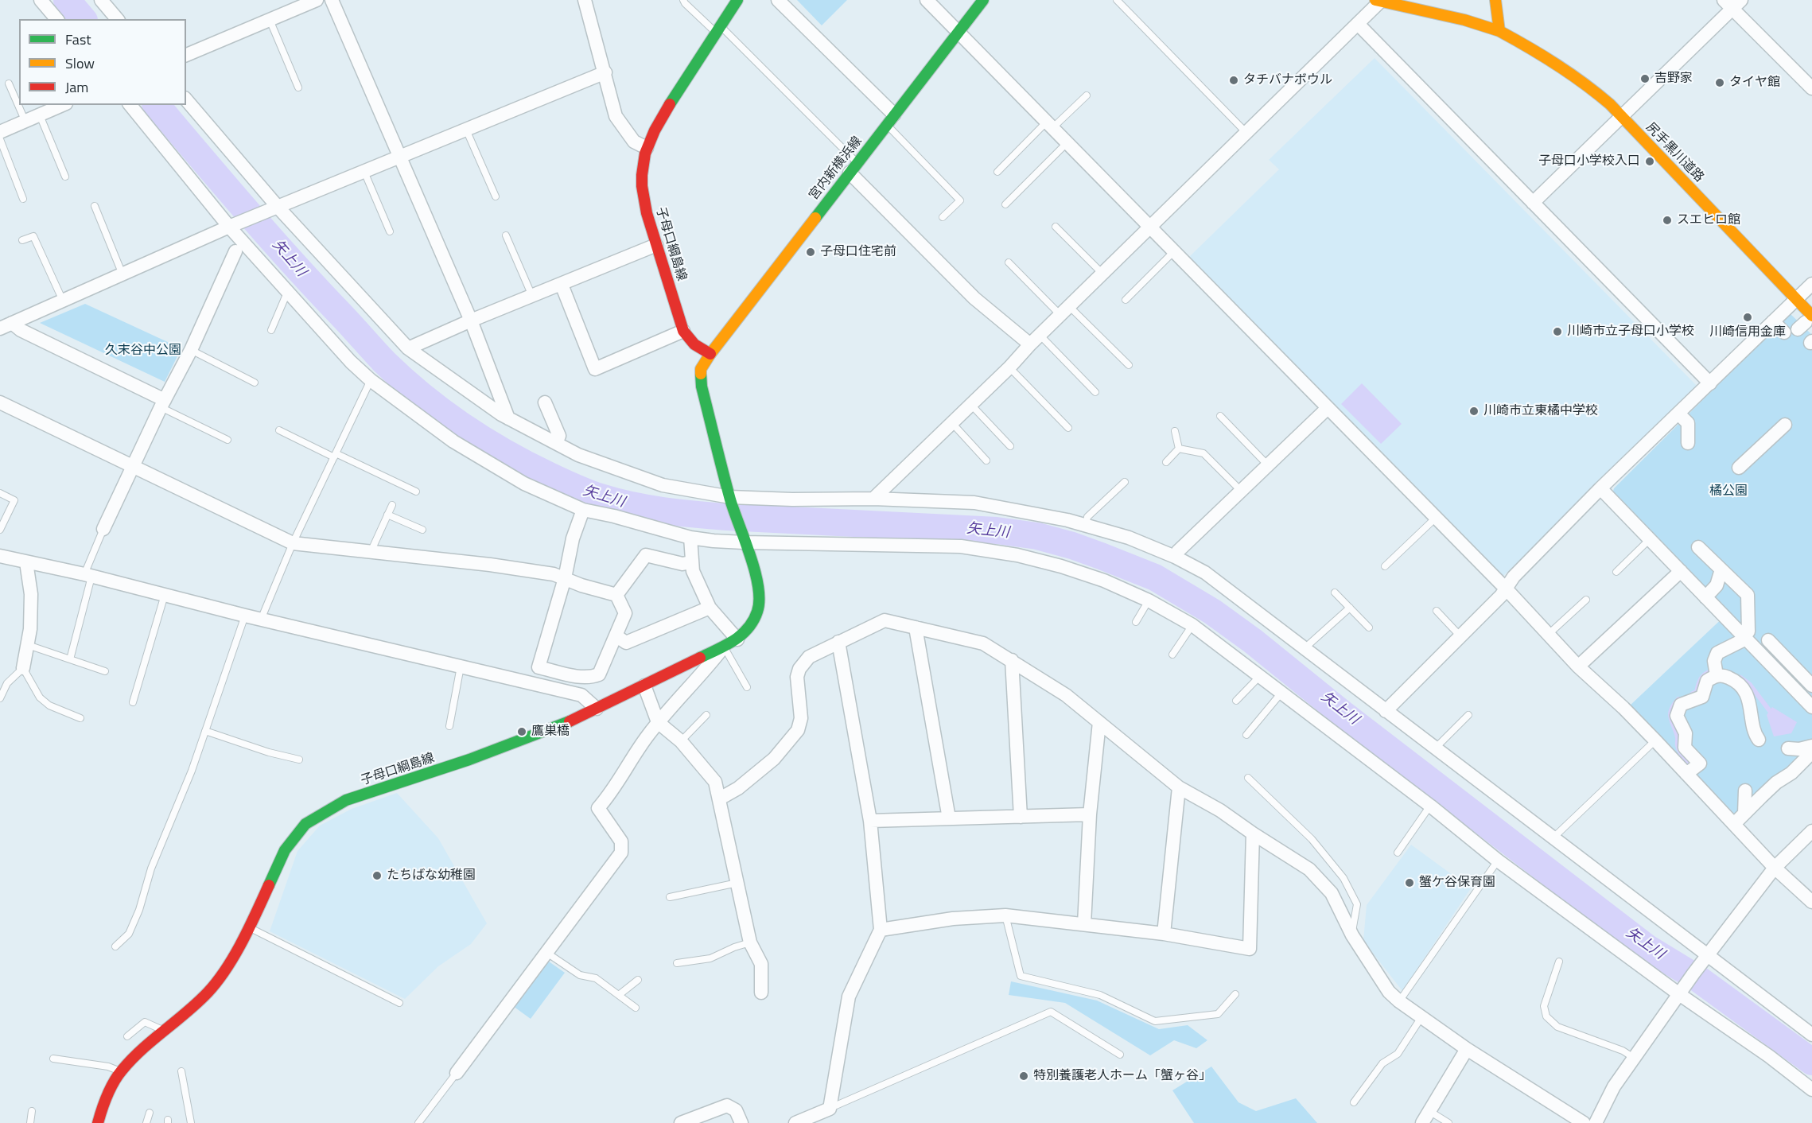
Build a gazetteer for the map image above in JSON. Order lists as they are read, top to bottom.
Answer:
{
  "streets": {
    "main road": ["尻手黒川道路", "宮内新横浜線", "子母口綱島線"]
  },
  "crossings": [
    ["宮内新横浜線", "子母口綱島線"]
  ],
  "water": ["矢上川"],
  "parks": ["久末谷中公園", "橘公園"],
  "places": [
    "吉野家",
    "タチバナボウル",
    "タイヤ館",
    "子母口小学校入口",
    "スエヒロ館",
    "子母口住宅前",
    "川崎信用金庫",
    "川崎市立子母口小学校",
    "川崎市立東橘中学校",
    "鷹巣橋",
    "たちばな幼稚園",
    "蟹ケ谷保育園",
    "特別養護老人ホーム「蟹ヶ谷」"
  ],
  "legend": ["Fast", "Slow", "Jam"]
}
